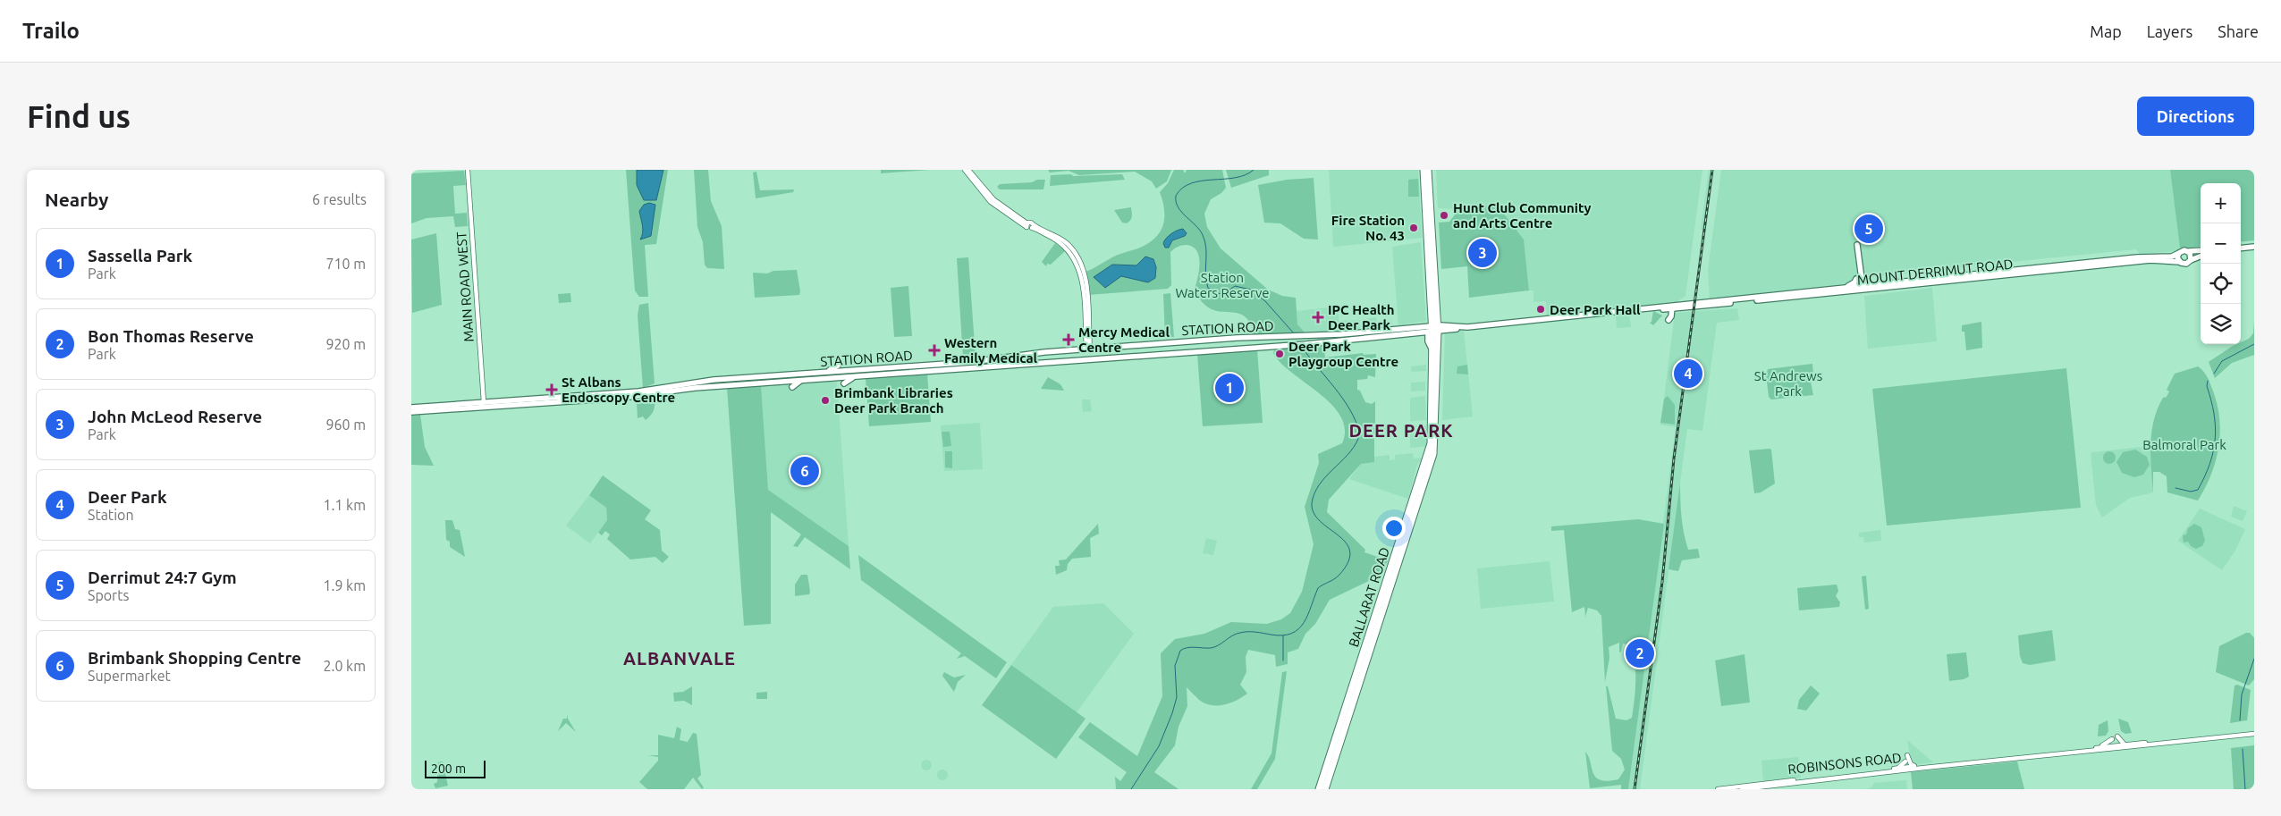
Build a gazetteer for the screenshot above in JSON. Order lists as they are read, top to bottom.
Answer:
{
  "streets": {
    "highway": ["BALLARAT ROAD"],
    "main road": [
      "MOUNT DERRIMUT ROAD",
      "MAIN ROAD WEST",
      "STATION ROAD",
      "ROBINSONS ROAD"
    ]
  },
  "crossings": [
    ["MOUNT DERRIMUT ROAD", "STATION ROAD"],
    ["MAIN ROAD WEST", "STATION ROAD"],
    ["STATION ROAD", "BALLARAT ROAD"]
  ],
  "districts": ["DEER PARK", "ALBANVALE"],
  "parks": ["Station Waters Reserve", "St Andrews Park", "Balmoral Park"],
  "places": {
    "other": [
      "Hunt Club Community and Arts Centre",
      "Fire Station No. 43",
      "Deer Park Hall",
      "Deer Park Playgroup Centre",
      "Brimbank Libraries Deer Park Branch"
    ],
    "health": [
      "IPC Health Deer Park",
      "Mercy Medical Centre",
      "Western Family Medical",
      "St Albans Endoscopy Centre"
    ]
  },
  "scale_bar": "200 m",
  "page": {
    "header": "Trailo",
    "nav": ["Map", "Layers", "Share"],
    "buttons": "Directions",
    "title": "Find us",
    "heading": ["Nearby", "6 results"],
    "map_buttons": ["+", "−"],
    "pins": [
      "5",
      "3",
      "4",
      "1",
      "6",
      "2"
    ],
    "list": [
      {
        "mark": "1",
        "name": "Sassella Park",
        "note": "Park",
        "value": "710 m"
      },
      {
        "mark": "2",
        "name": "Bon Thomas Reserve",
        "note": "Park",
        "value": "920 m"
      },
      {
        "mark": "3",
        "name": "John McLeod Reserve",
        "note": "Park",
        "value": "960 m"
      },
      {
        "mark": "4",
        "name": "Deer Park",
        "note": "Station",
        "value": "1.1 km"
      },
      {
        "mark": "5",
        "name": "Derrimut 24:7 Gym",
        "note": "Sports",
        "value": "1.9 km"
      },
      {
        "mark": "6",
        "name": "Brimbank Shopping Centre",
        "note": "Supermarket",
        "value": "2.0 km"
      }
    ],
    "scale": "200 m"
  }
}
